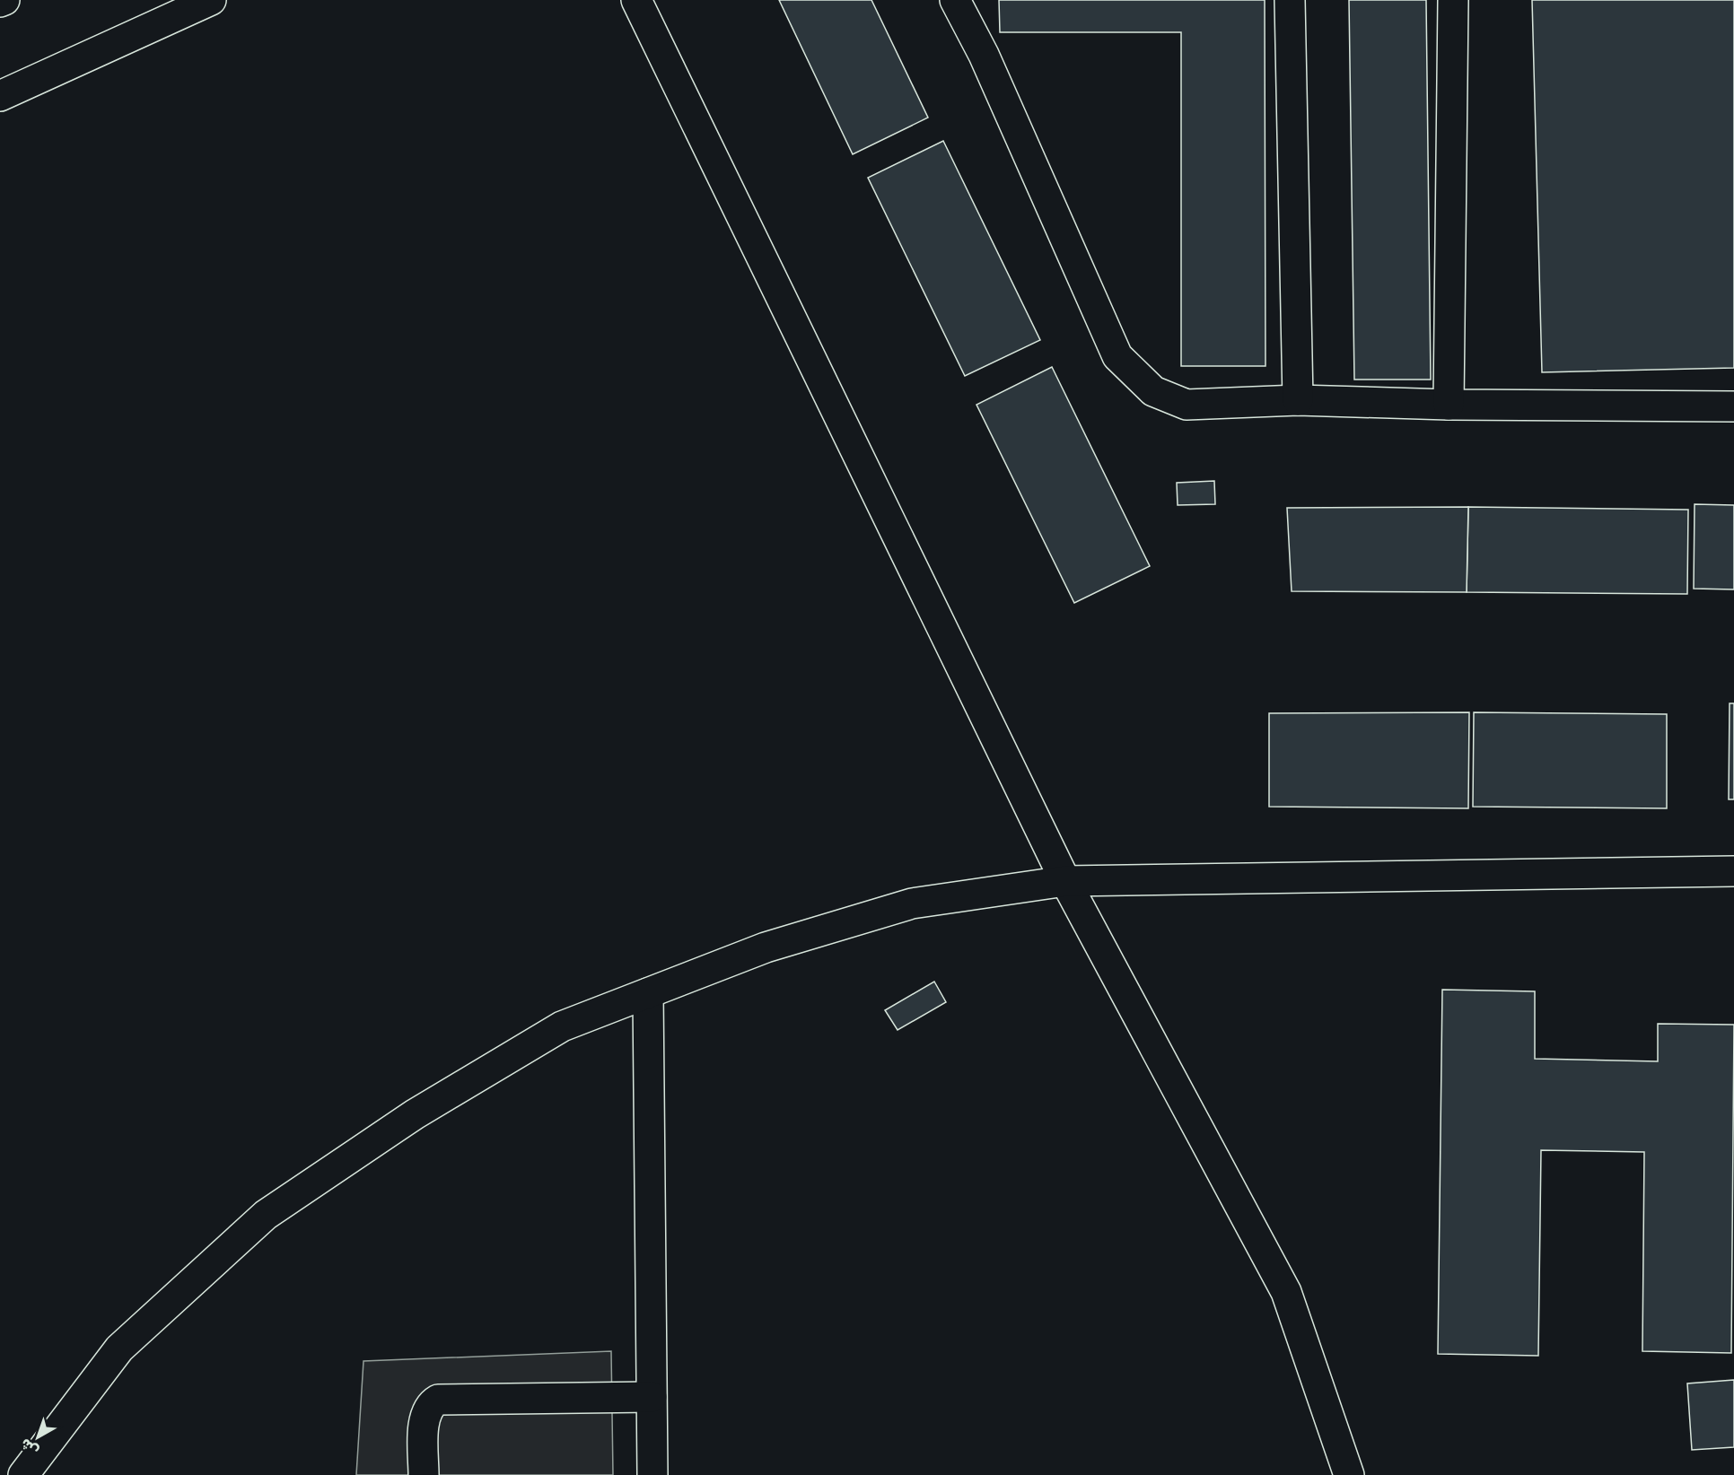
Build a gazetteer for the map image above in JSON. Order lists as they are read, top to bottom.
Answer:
{
  "north": "bottom left"
}
